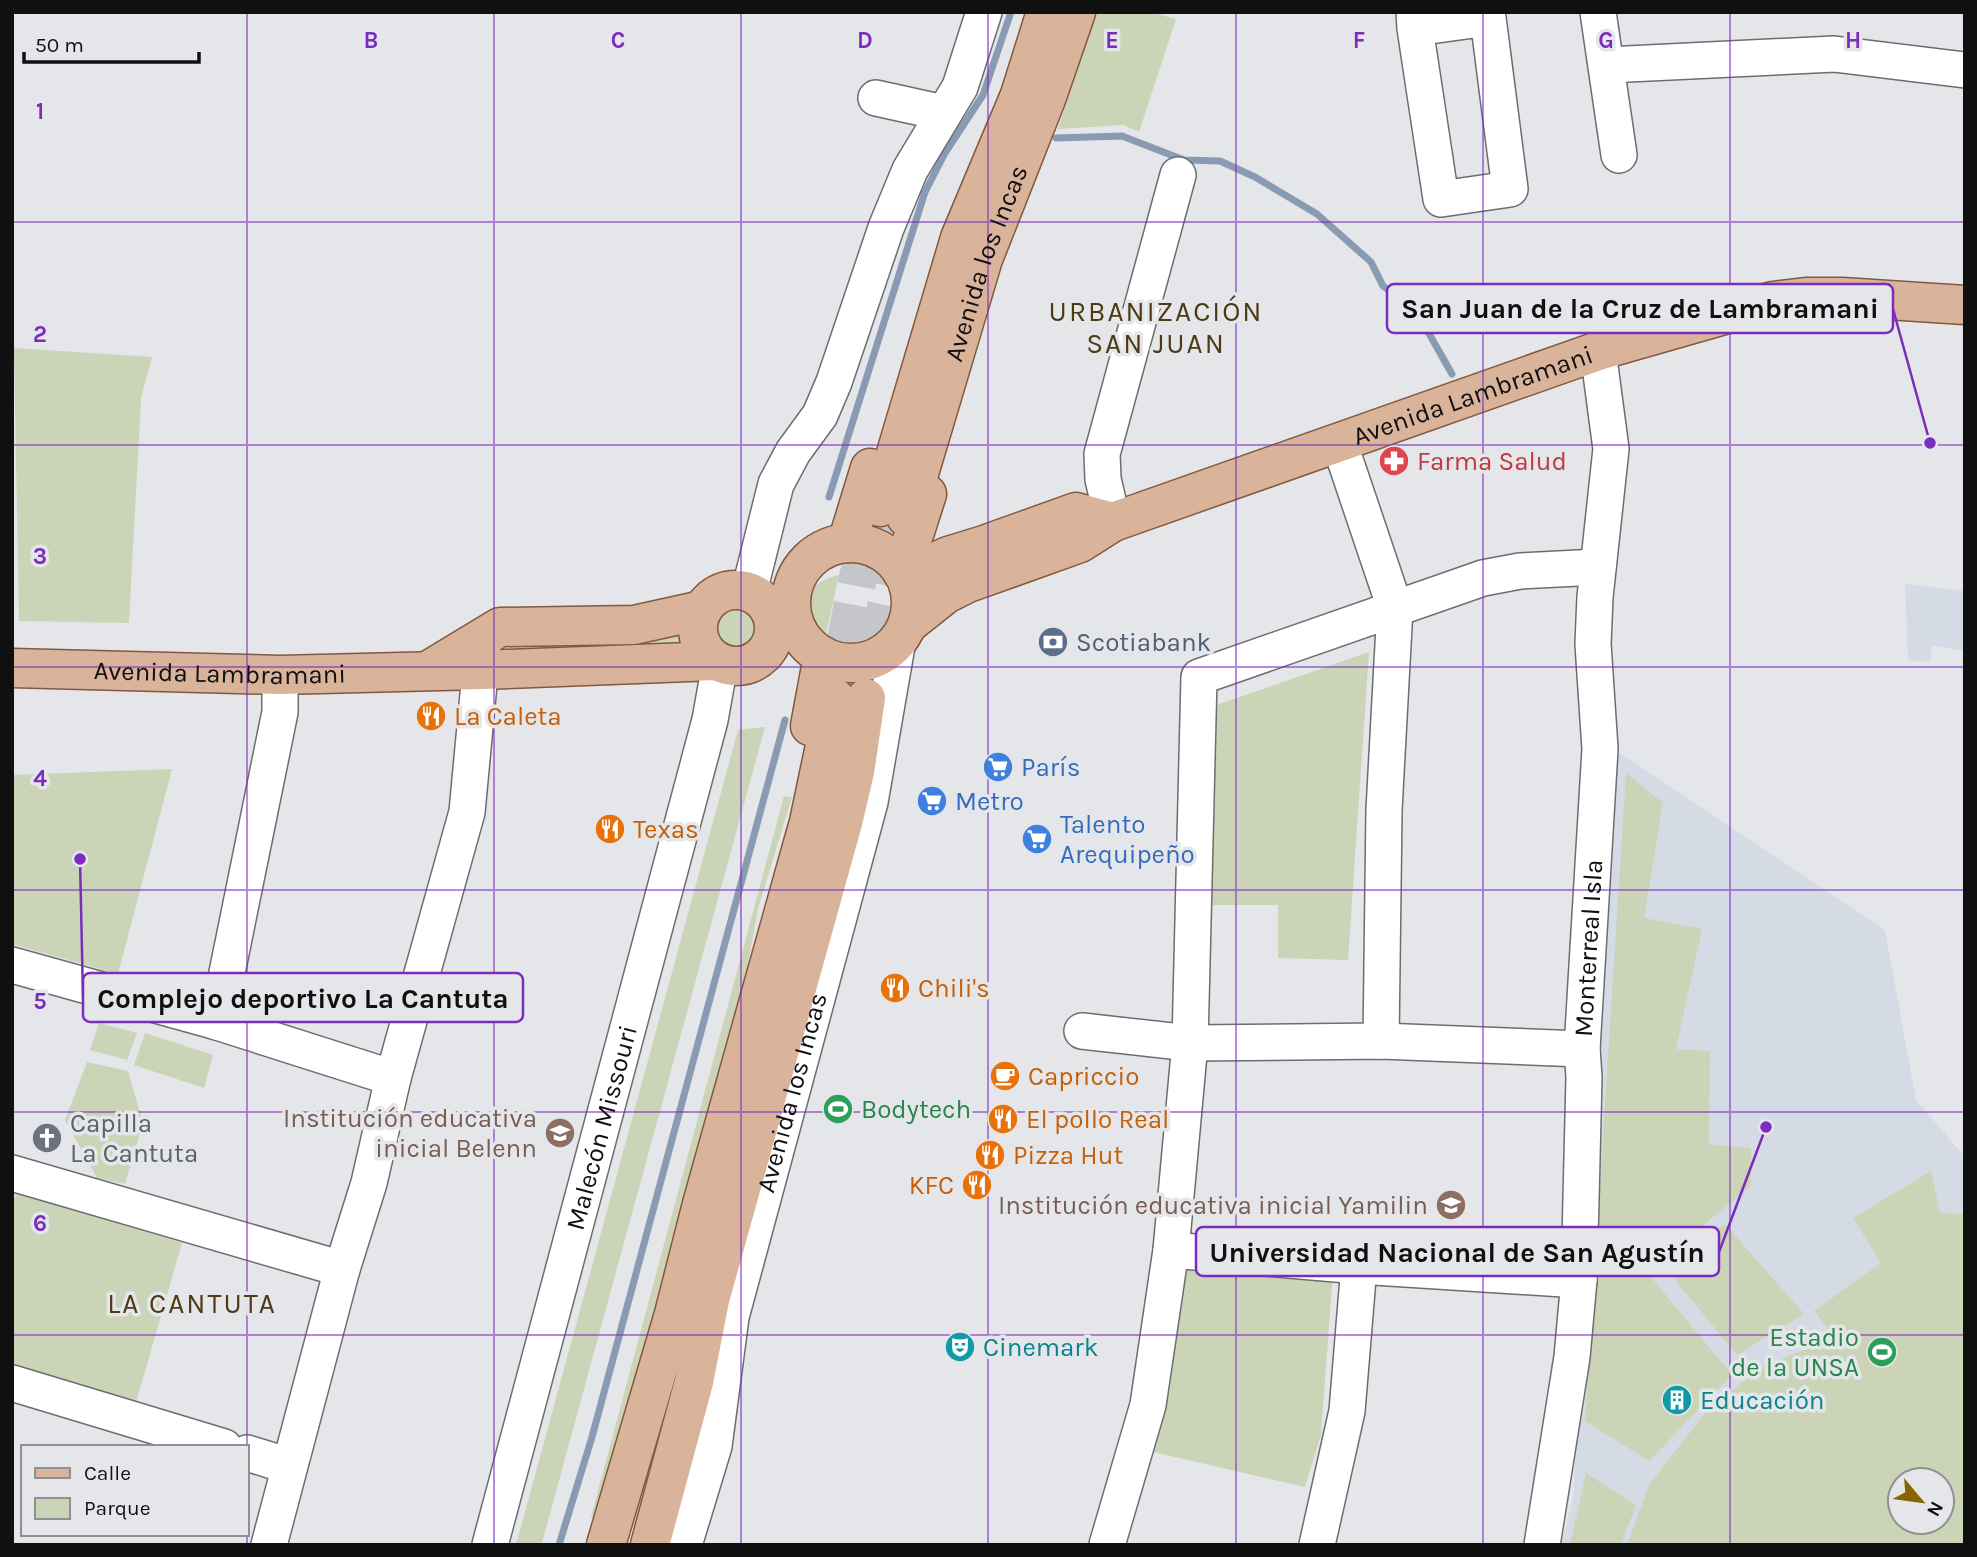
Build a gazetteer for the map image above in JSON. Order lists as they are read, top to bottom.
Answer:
{
  "streets": {
    "main road": ["Avenida los Incas", "Avenida Lambramani"],
    "street": ["Monterreal Isla", "Malecón Missouri"]
  },
  "crossings": [
    ["Avenida los Incas", "Avenida Lambramani"],
    ["Avenida Lambramani", "Monterreal Isla"],
    ["Avenida Lambramani", "Malecón Missouri"]
  ],
  "districts": ["URBANIZACIÓN SAN JUAN", "LA CANTUTA"],
  "places": {
    "other": ["San Juan de la Cruz de Lambramani", "Complejo deportivo La Cantuta", "Universidad Nacional de San Agustín"],
    "pharmacy": ["Farma Salud"],
    "bank": ["Scotiabank"],
    "restaurant": [
      "La Caleta",
      "Texas",
      "Chili's",
      "El pollo Real",
      "Pizza Hut",
      "KFC"
    ],
    "supermarket": ["París", "Metro", "Talento Arequipeño"],
    "cafe": ["Capriccio"],
    "sports": ["Bodytech", "Estadio de la UNSA"],
    "school or university": ["Institución educativa inicial Belenn", "Institución educativa inicial Yamilin"],
    "church": ["Capilla La Cantuta"],
    "theatre": ["Cinemark"],
    "building": ["Educación"]
  },
  "legend": ["Calle", "Parque"],
  "scale_bar": "50 m",
  "north": "bottom right",
  "grid": {
    "columns": [
      "B",
      "C",
      "D",
      "E",
      "F",
      "G",
      "H"
    ],
    "rows": [
      "1",
      "2",
      "3",
      "4",
      "5",
      "6"
    ]
  }
}
